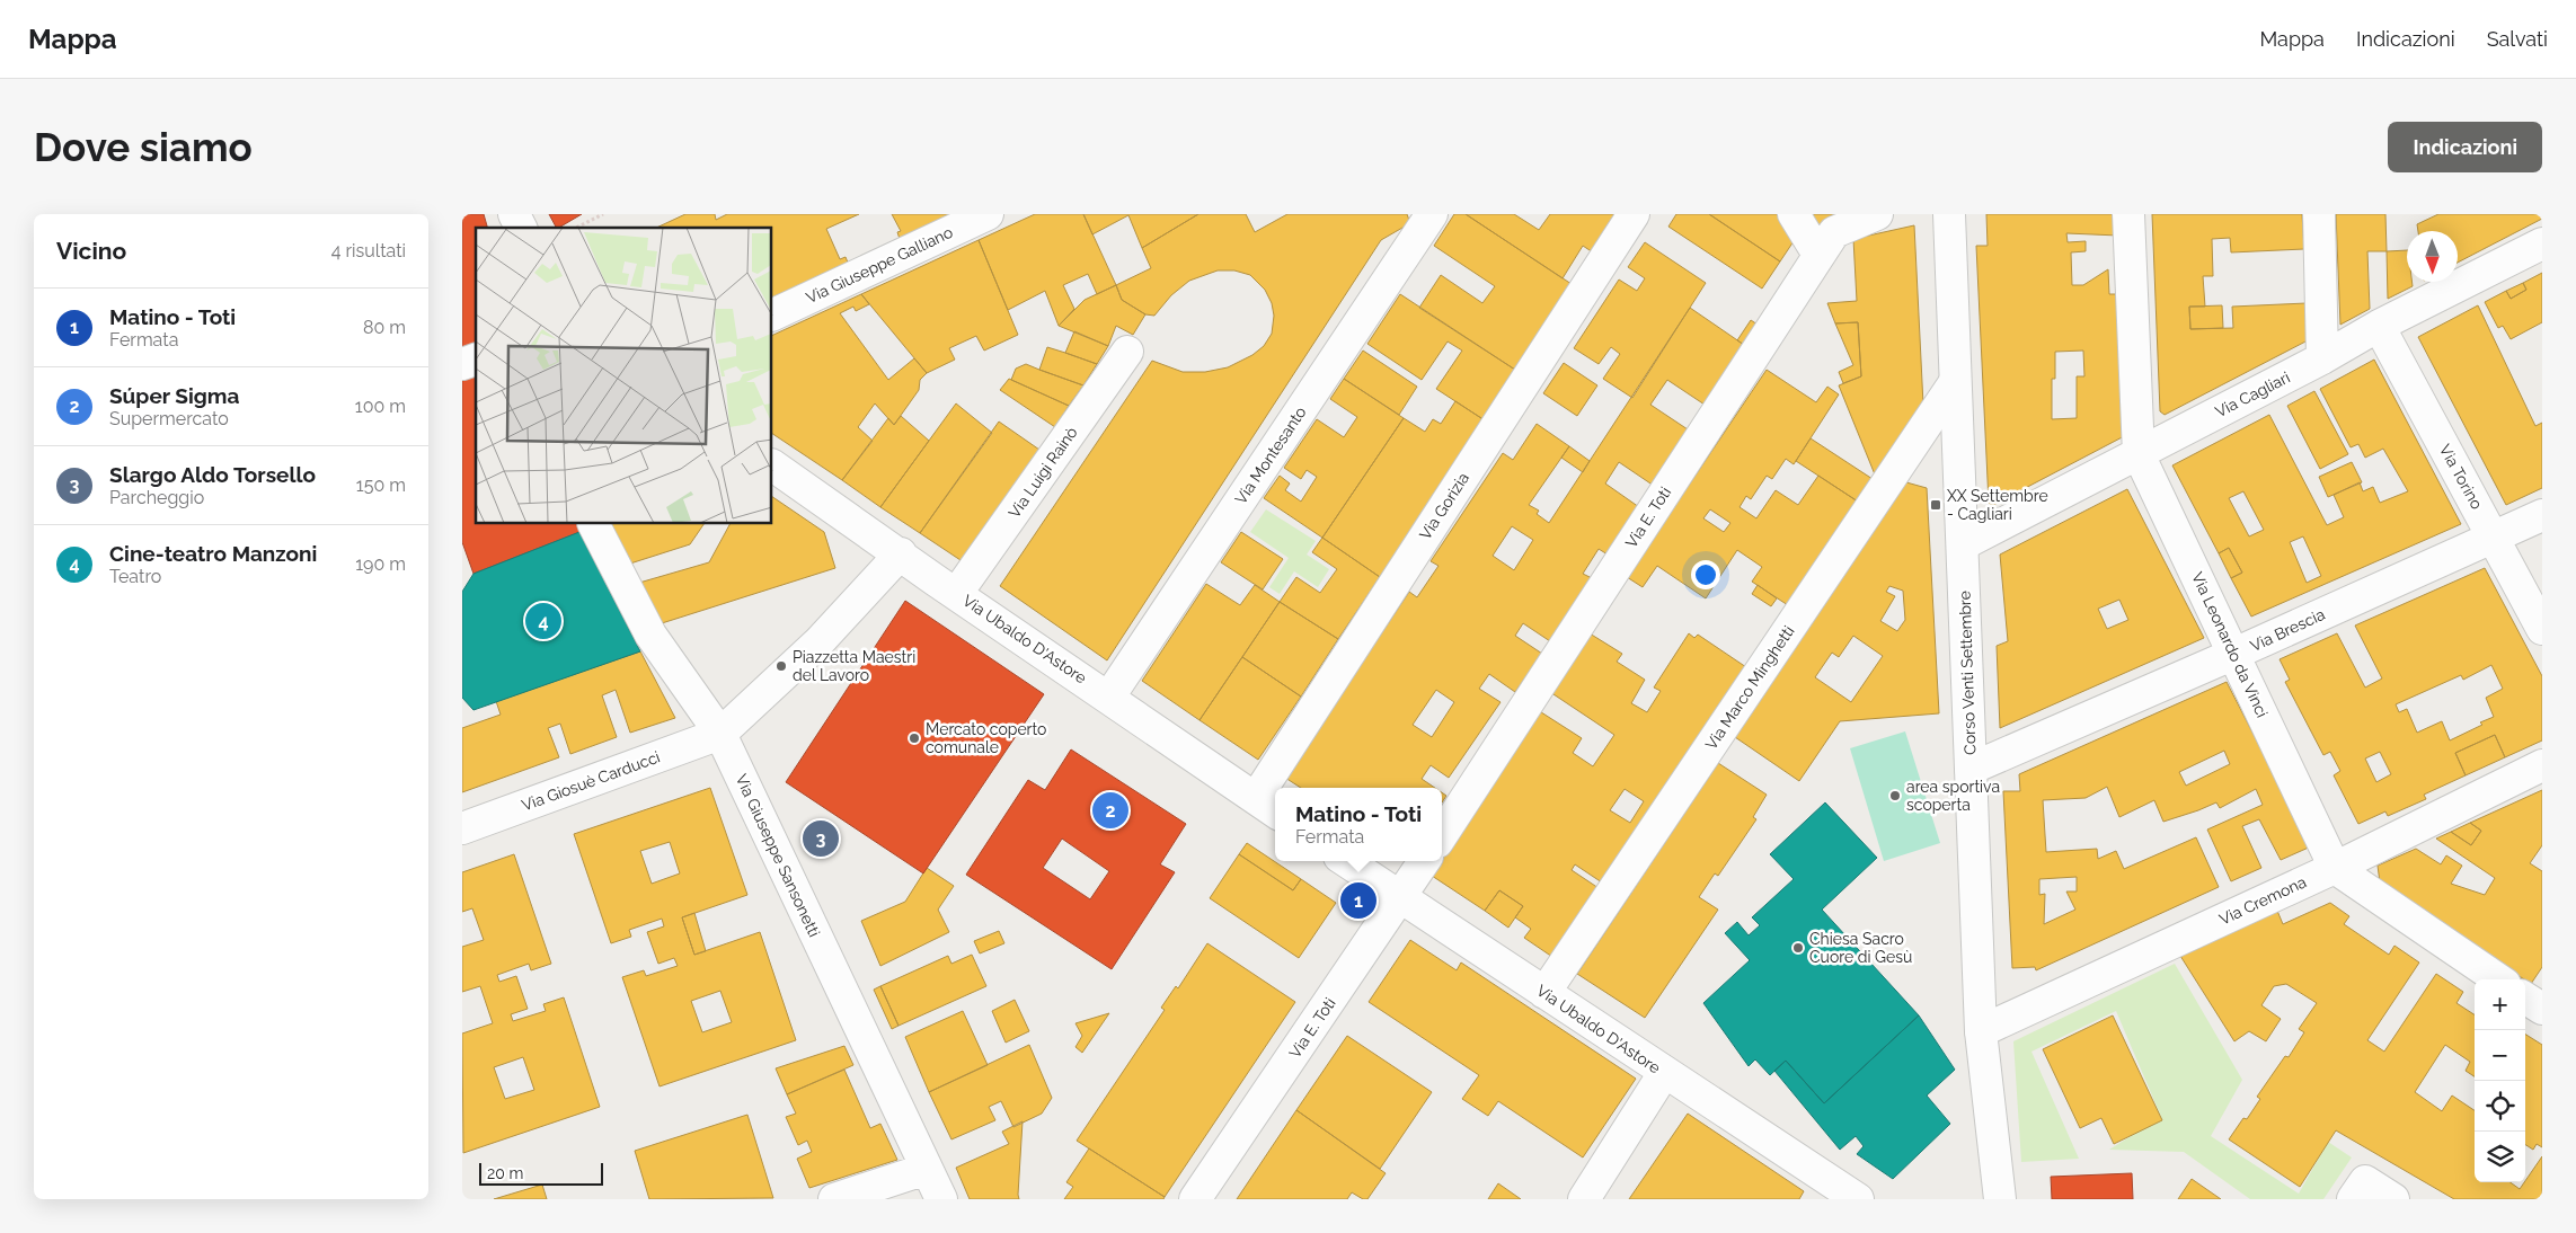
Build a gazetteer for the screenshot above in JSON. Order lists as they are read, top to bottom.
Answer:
{
  "streets": {
    "street": [
      "Via Giuseppe Galliano",
      "Via Cagliari",
      "Via Montesanto",
      "Via Luigi Rainò",
      "Via Torino",
      "Via Gorizia",
      "Via E. Toti",
      "Via Brescia",
      "Via Ubaldo D'Astore",
      "Via Leonardo da Vinci",
      "Corso Venti Settembre",
      "Via Marco Minghetti",
      "Via Giosuè Carducci",
      "Via Giuseppe Sansonetti",
      "Via Cremona"
    ]
  },
  "crossings": [
    ["Via Cagliari", "Via Torino"],
    ["Via Cagliari", "Via Leonardo da Vinci"],
    ["Via Cagliari", "Corso Venti Settembre"],
    ["Via Montesanto", "Via Ubaldo D'Astore"],
    ["Via Luigi Rainò", "Via Ubaldo D'Astore"],
    ["Via Torino", "Via Brescia"],
    ["Via Gorizia", "Via Ubaldo D'Astore"],
    ["Via E. Toti", "Via Ubaldo D'Astore"],
    ["Via Brescia", "Via Leonardo da Vinci"],
    ["Via Brescia", "Corso Venti Settembre"],
    ["Via Ubaldo D'Astore", "Via Marco Minghetti"],
    ["Via Leonardo da Vinci", "Via Cremona"],
    ["Corso Venti Settembre", "Via Marco Minghetti"],
    ["Corso Venti Settembre", "Via Cremona"],
    ["Via Giosuè Carducci", "Via Giuseppe Sansonetti"]
  ],
  "places": {
    "transit": ["XX Settembre - Cagliari"],
    "other": [
      "Piazzetta Maestri del Lavoro",
      "Mercato coperto comunale",
      "area sportiva scoperta",
      "Chiesa Sacro Cuore di Gesù"
    ]
  },
  "scale_bar": "20 m",
  "north": "bottom",
  "page": {
    "header": "Mappa",
    "nav": ["Mappa", "Indicazioni", "Salvati"],
    "buttons": "Indicazioni",
    "title": "Dove siamo",
    "heading": ["Vicino", "4 risultati"],
    "list": [
      {
        "mark": "1",
        "name": "Matino - Toti",
        "note": "Fermata",
        "value": "80 m"
      },
      {
        "mark": "2",
        "name": "Súper Sigma",
        "note": "Supermercato",
        "value": "100 m"
      },
      {
        "mark": "3",
        "name": "Slargo Aldo Torsello",
        "note": "Parcheggio",
        "value": "150 m"
      },
      {
        "mark": "4",
        "name": "Cine-teatro Manzoni",
        "note": "Teatro",
        "value": "190 m"
      }
    ],
    "pins": [
      "4",
      "2",
      "3",
      "1"
    ],
    "popup": ["Matino - Toti", "Fermata"],
    "map_buttons": ["+", "−"],
    "scale": "20 m"
  }
}
